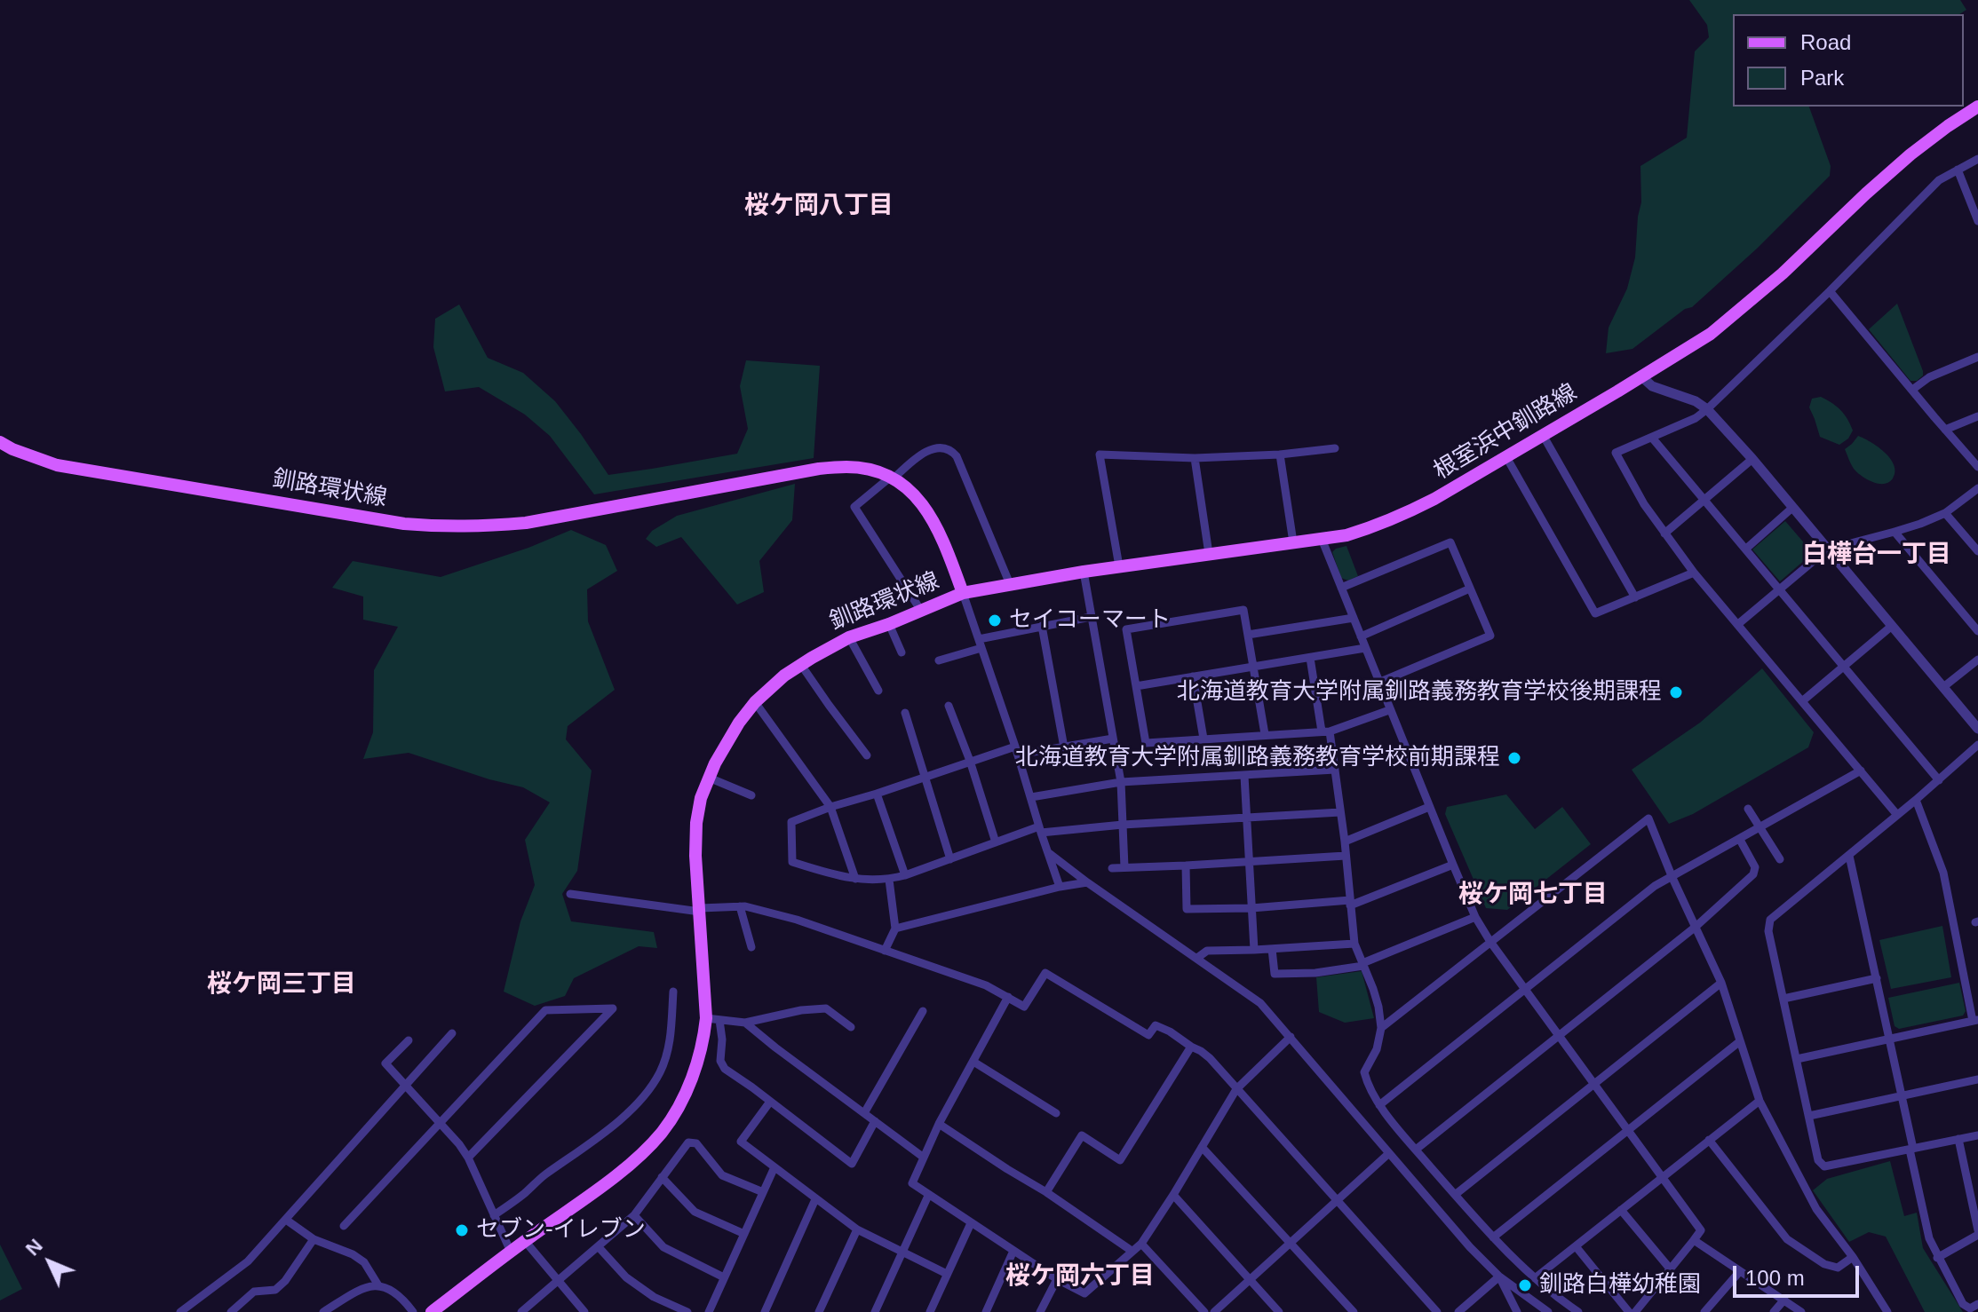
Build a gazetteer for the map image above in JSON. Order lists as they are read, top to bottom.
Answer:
{
  "streets": {
    "main road": ["根室浜中釧路線", "釧路環状線"]
  },
  "crossings": [
    ["根室浜中釧路線", "釧路環状線"]
  ],
  "districts": [
    "桜ケ岡八丁目",
    "白樺台一丁目",
    "桜ケ岡七丁目",
    "桜ケ岡三丁目",
    "桜ケ岡六丁目"
  ],
  "places": [
    "セイコーマート",
    "北海道教育大学附属釧路義務教育学校後期課程",
    "北海道教育大学附属釧路義務教育学校前期課程",
    "セブン-イレブン",
    "釧路白樺幼稚園"
  ],
  "legend": ["Road", "Park"],
  "scale_bar": "100 m",
  "north": "top left"
}
